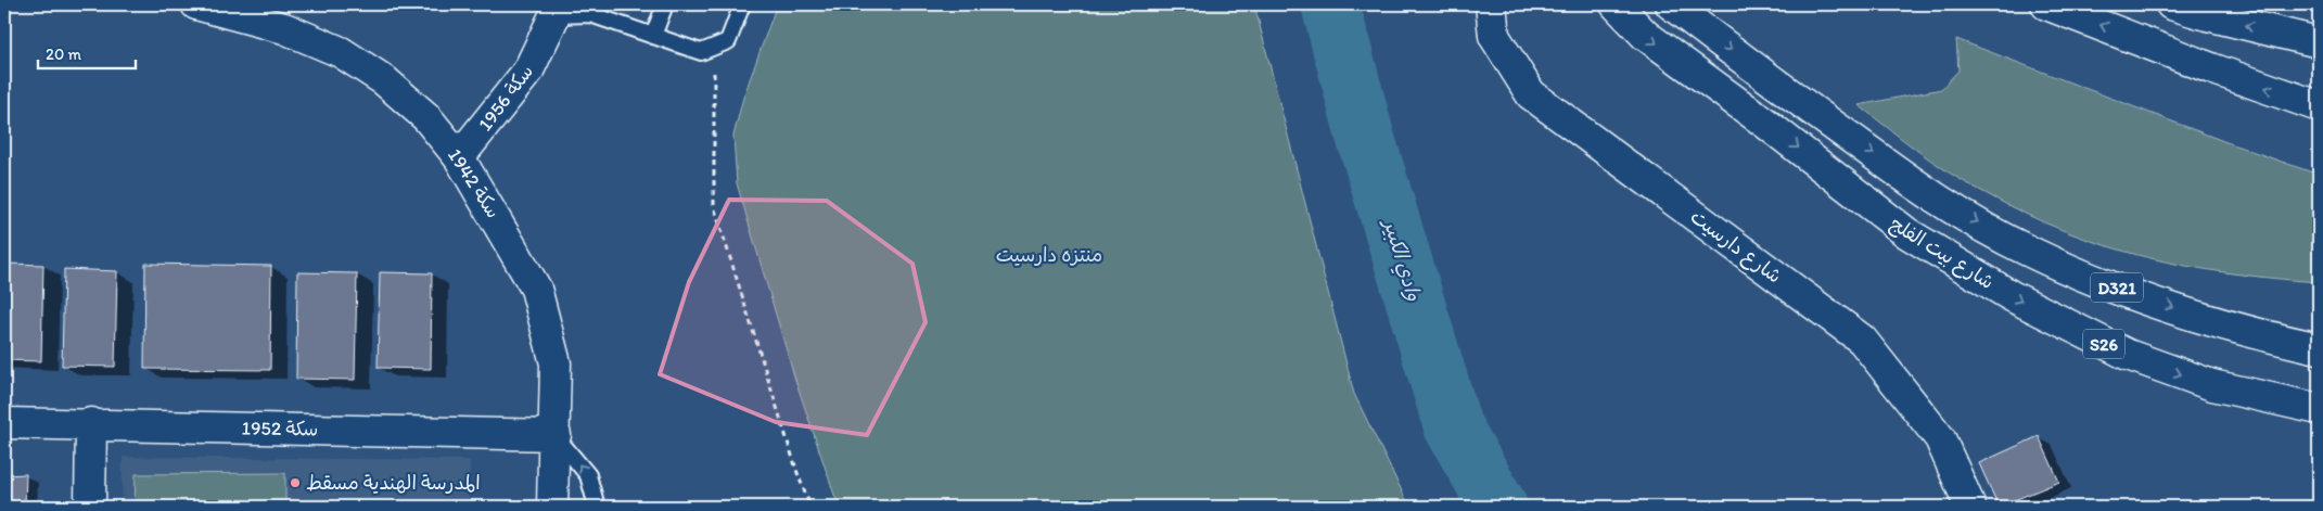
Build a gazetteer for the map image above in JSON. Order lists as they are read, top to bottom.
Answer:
{
  "streets": {
    "street": [
      "سكة 1956",
      "سكة 1942",
      "شارع دارسيت",
      "شارع بيت الفلج",
      "D321",
      "S26",
      "سكة 1952"
    ]
  },
  "crossings": [
    ["سكة 1956", "سكة 1942"],
    ["سكة 1942", "سكة 1952"]
  ],
  "water": ["وادي الكبير"],
  "parks": ["منتزه دارسيت"],
  "places": ["المدرسة الهندية مسقط"],
  "scale_bar": "20 m"
}
